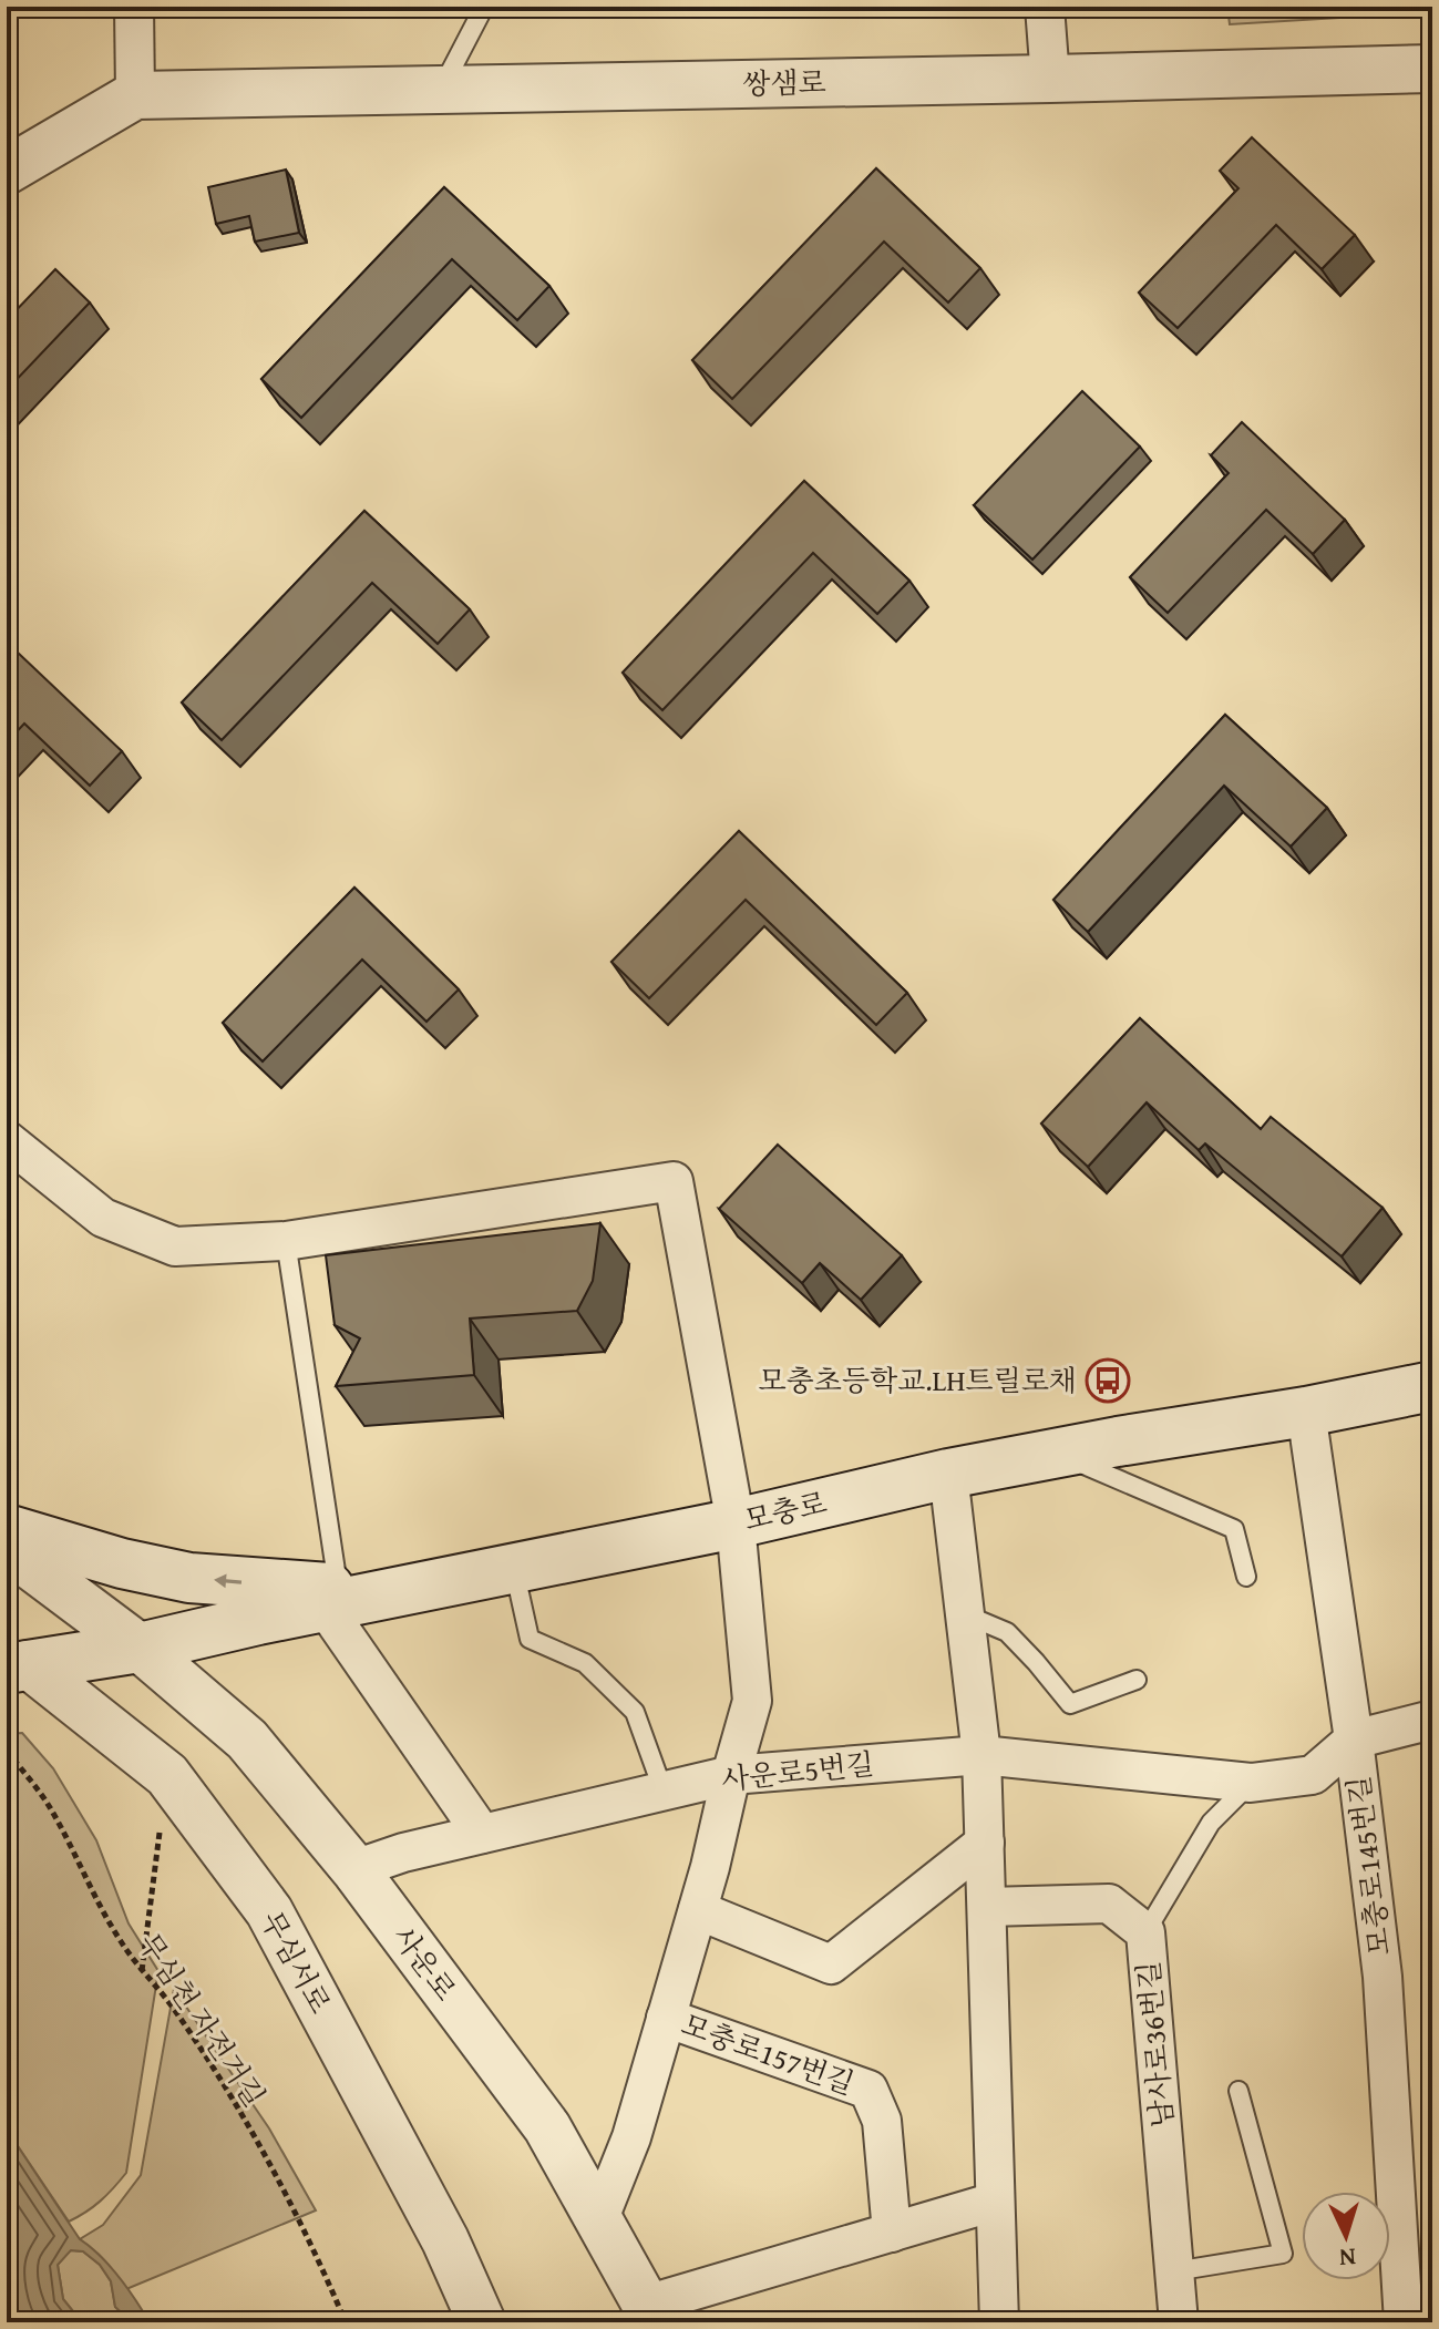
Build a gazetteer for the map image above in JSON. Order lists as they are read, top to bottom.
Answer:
{
  "streets": {
    "main road": ["모충로"],
    "street": [
      "쌍샘로",
      "사운로5번길",
      "모충로145번길",
      "무심서로",
      "사운로",
      "남사로36번길",
      "모충로157번길"
    ],
    "path": ["무심천 자전거길"]
  },
  "crossings": [
    ["모충로", "모충로145번길"],
    ["모충로", "모충로157번길"],
    ["사운로5번길", "모충로145번길"],
    ["사운로5번길", "사운로"],
    ["사운로5번길", "모충로157번길"],
    ["사운로", "모충로157번길"]
  ],
  "places": {
    "bus stop": ["모충초등학교.LH트릴로채"]
  },
  "north": "bottom"
}
